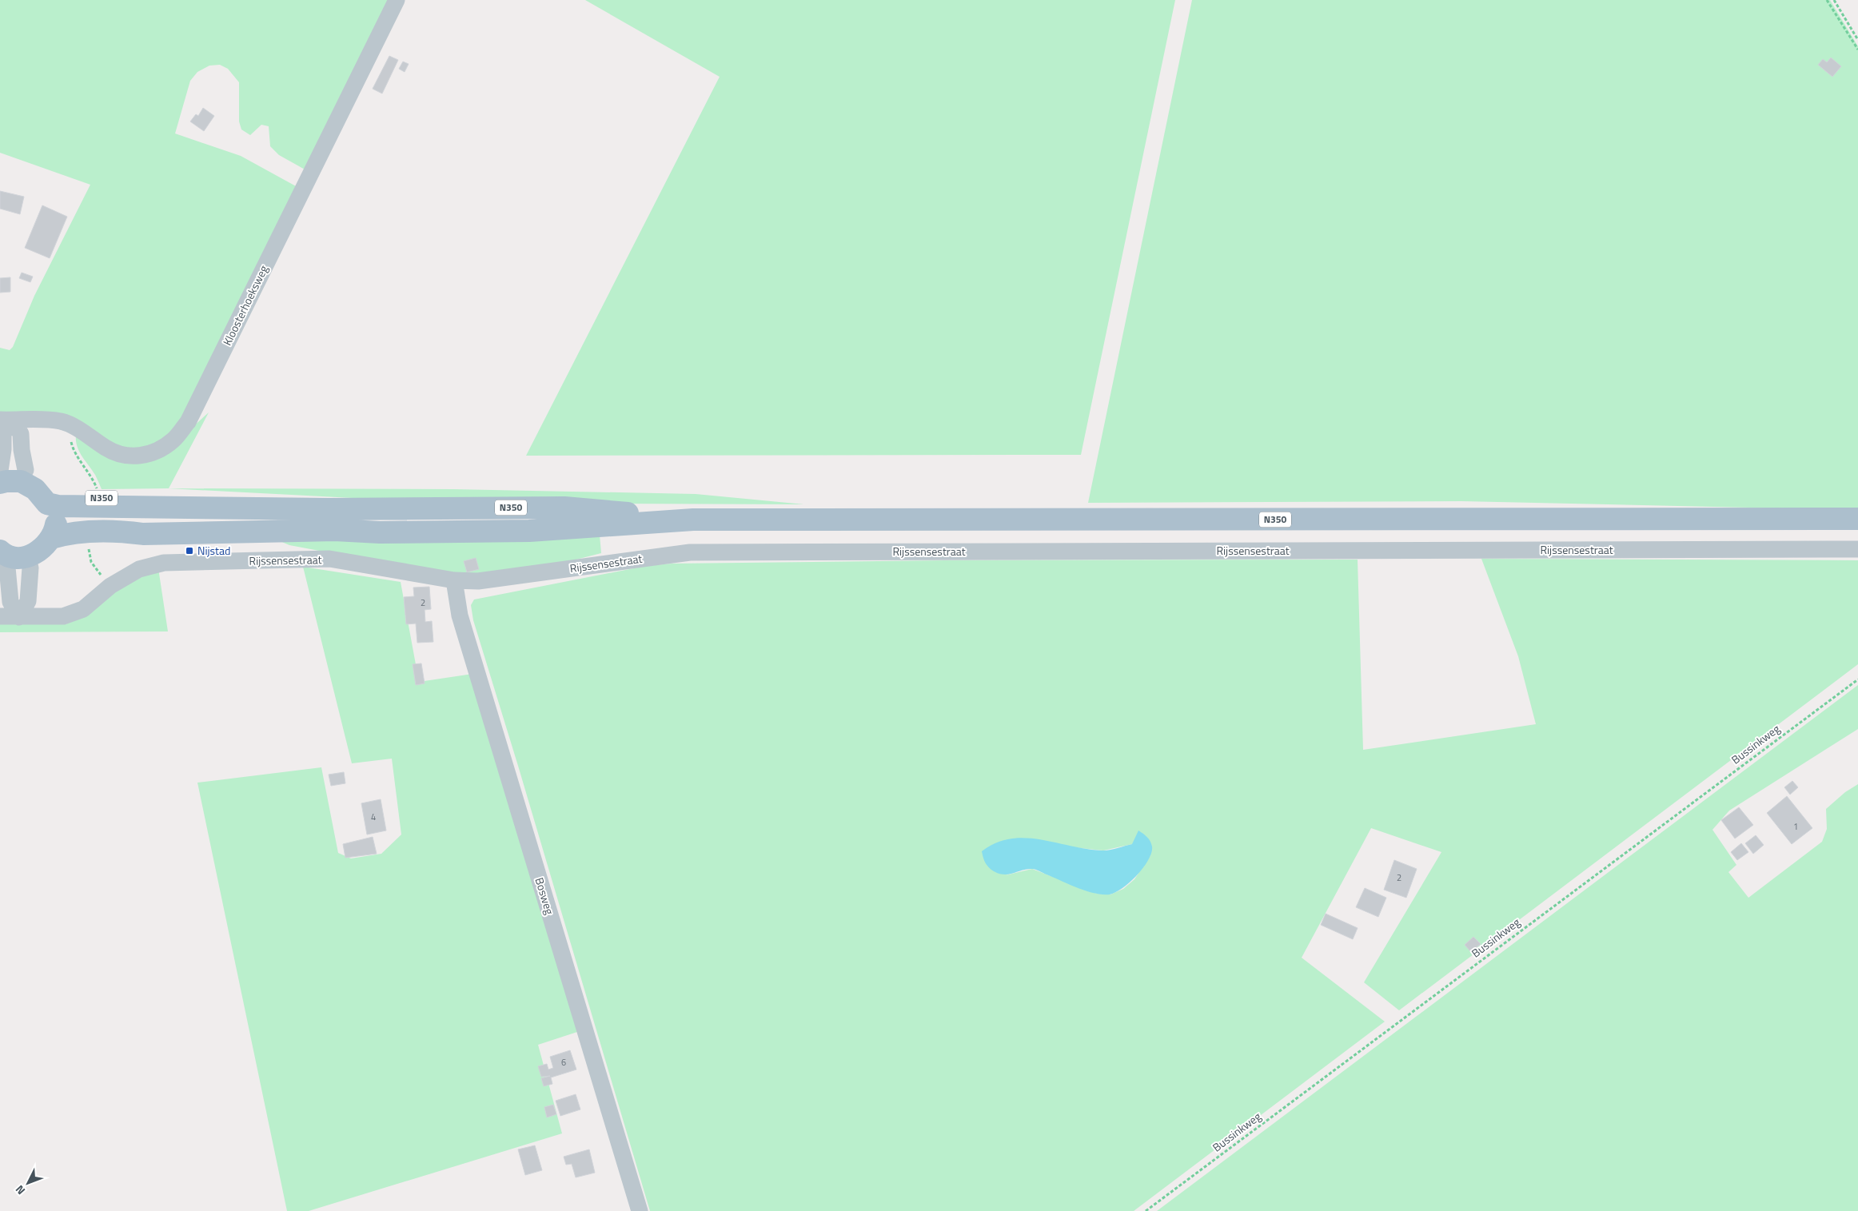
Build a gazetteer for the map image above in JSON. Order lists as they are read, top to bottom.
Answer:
{
  "streets": {
    "main road": ["N350"],
    "street": ["Kloosterhoeksweg", "Rijssensestraat", "Bosweg"],
    "path": ["Bussinkweg"]
  },
  "crossings": [
    ["Rijssensestraat", "Bosweg"]
  ],
  "places": {
    "transit": ["Nijstad"]
  },
  "house_numbers": [
    "2",
    "4",
    "1",
    "2",
    "6"
  ],
  "north": "bottom left"
}
